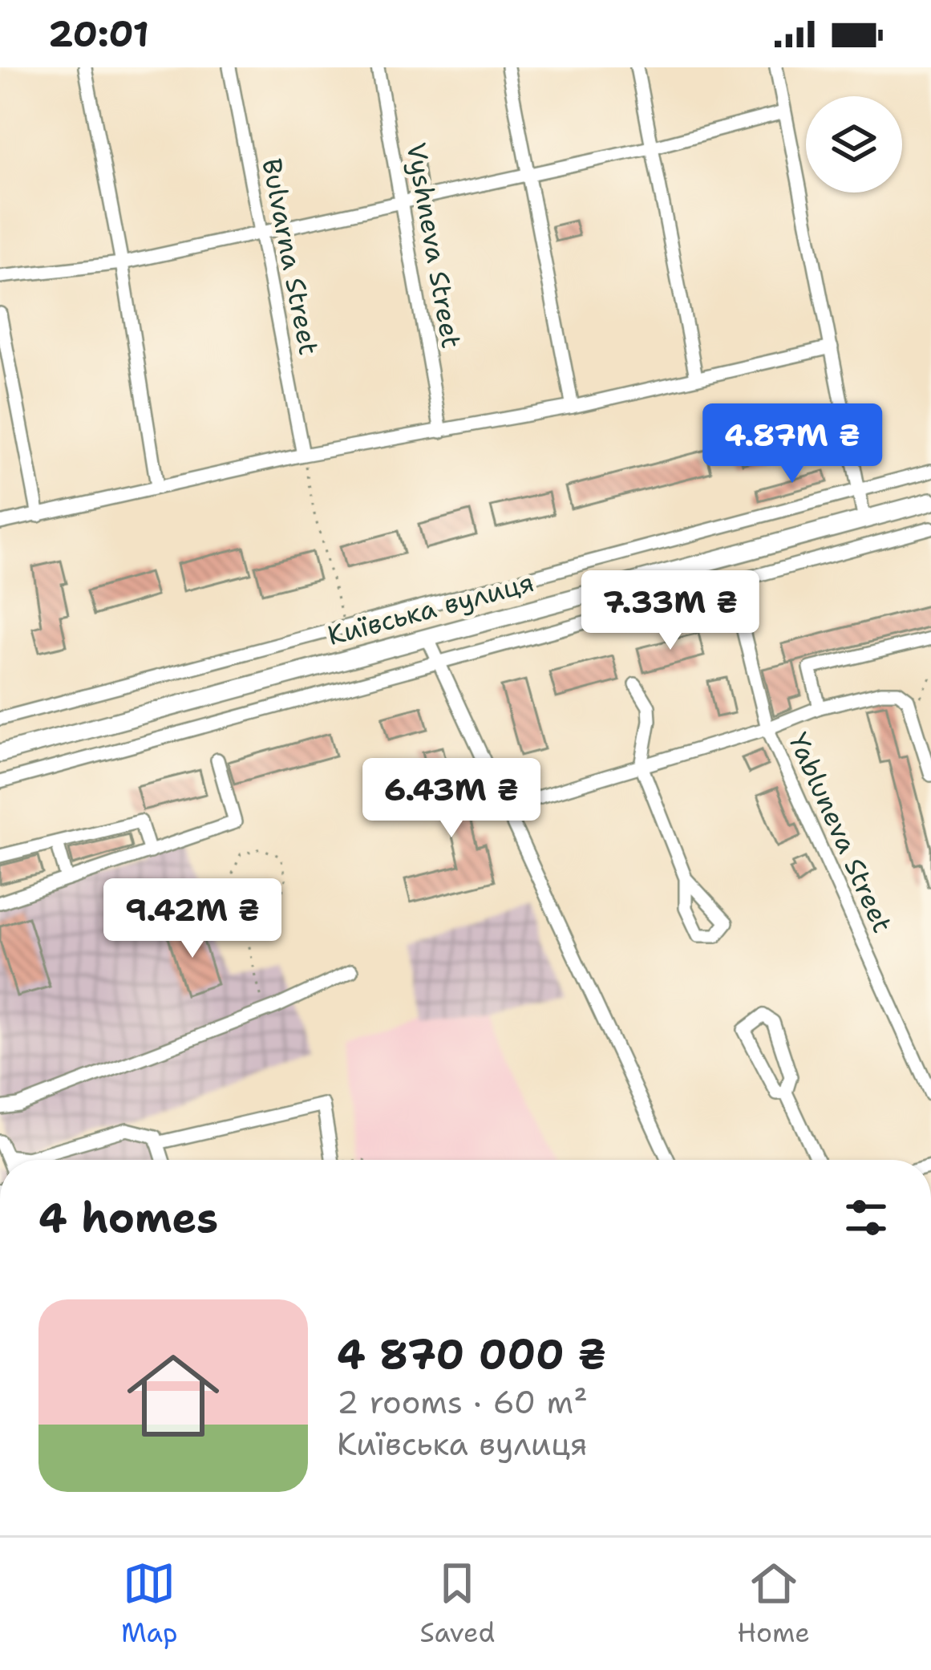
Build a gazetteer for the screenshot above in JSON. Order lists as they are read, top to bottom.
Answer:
{
  "streets": {
    "main road": ["Київська вулиця"],
    "street": ["Vyshneva Street", "Bulvarna Street", "Yabluneva Street"]
  },
  "page": {
    "status": "20:01",
    "price": [
      "4.87M ₴",
      "7.33M ₴",
      "6.43M ₴",
      "9.42M ₴"
    ],
    "heading": "4 homes",
    "list": [
      {
        "name": "4 870 000 ₴",
        "note": "2 rooms · 60 m² · Київська вулиця"
      }
    ],
    "tabs": ["Map", "Saved", "Home"]
  }
}
